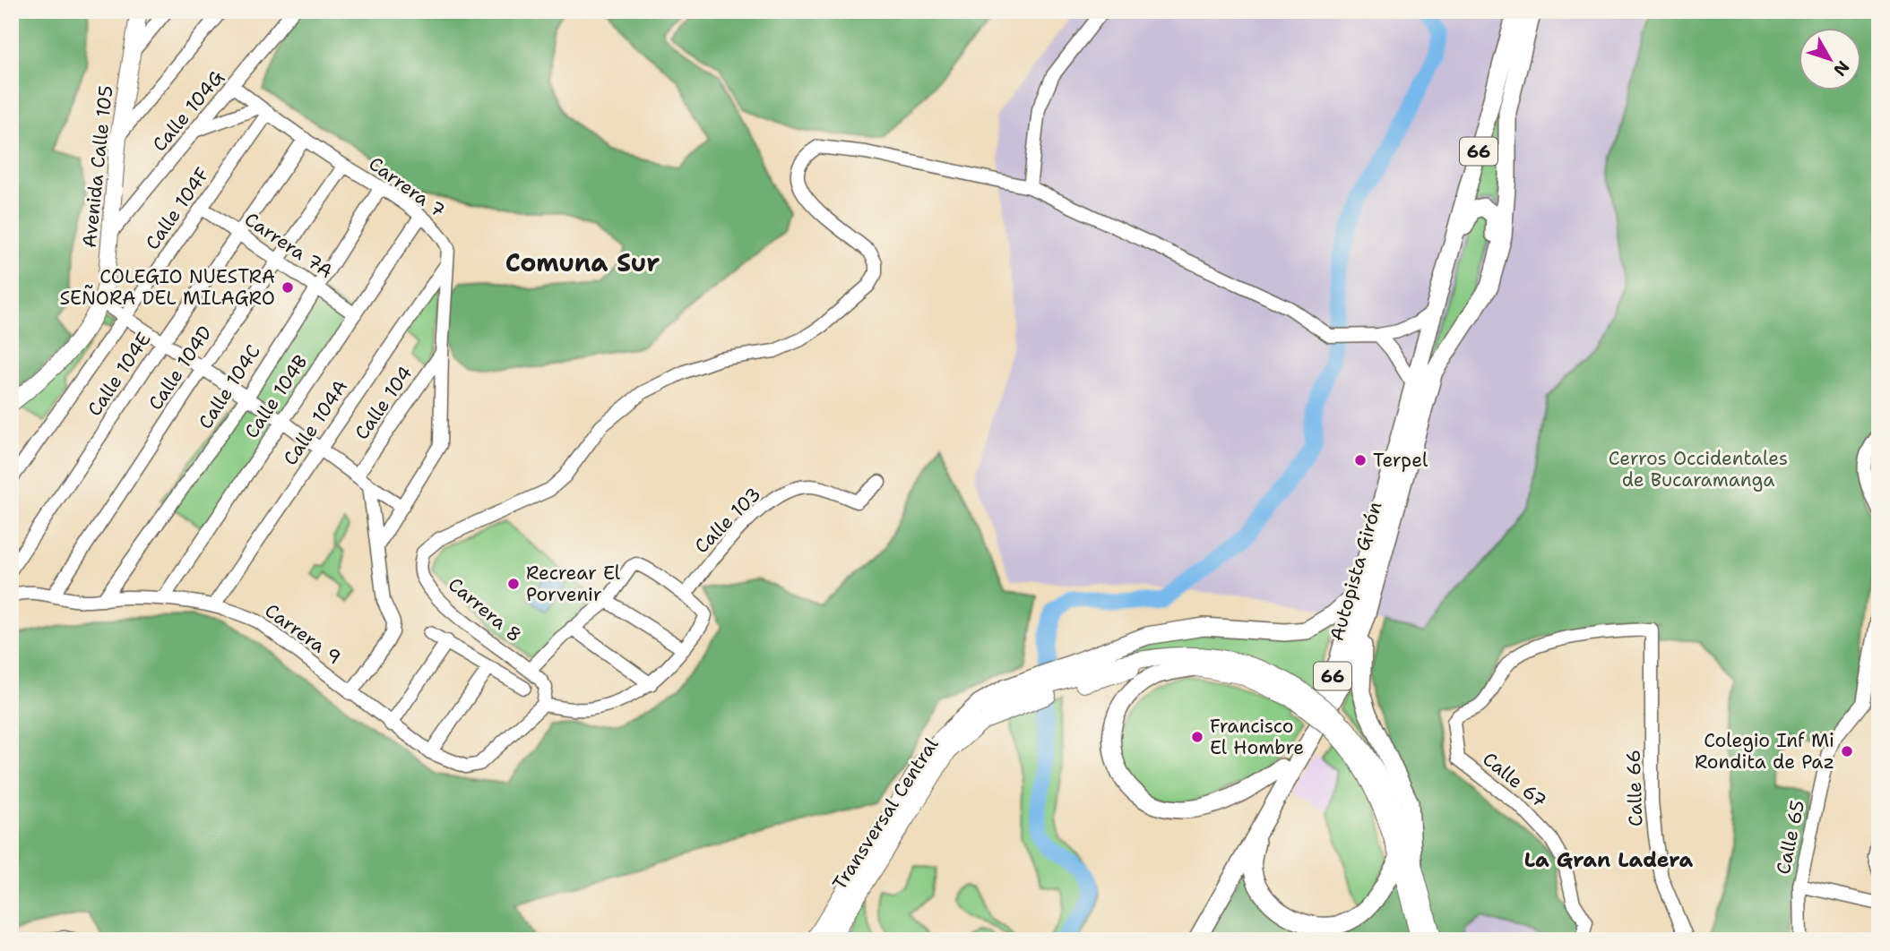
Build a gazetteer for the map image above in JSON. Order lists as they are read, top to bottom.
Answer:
{
  "streets": {
    "highway": ["66", "Autopista Girón"],
    "main road": ["Avenida Calle 105", "Transversal Central"],
    "street": [
      "Calle 104G",
      "Carrera 7",
      "Calle 104F",
      "Carrera 7A",
      "Calle 104D",
      "Calle 104E",
      "Calle 104C",
      "Calle 104B",
      "Calle 104",
      "Calle 104A",
      "Calle 103",
      "Carrera 8",
      "Carrera 9",
      "Calle 67",
      "Calle 66",
      "Calle 65"
    ]
  },
  "crossings": [
    ["Calle 104G", "Avenida Calle 105"],
    ["Calle 104G", "Carrera 7"],
    ["Carrera 7", "Calle 104F"],
    ["Carrera 7", "Calle 104D"],
    ["Carrera 7", "Calle 104E"],
    ["Carrera 7", "Calle 104C"],
    ["Carrera 7", "Calle 104B"],
    ["Carrera 7", "Calle 104"],
    ["Carrera 7", "Calle 104A"],
    ["Calle 104F", "Carrera 7A"],
    ["Carrera 7A", "Calle 104D"],
    ["Carrera 7A", "Calle 104E"],
    ["Carrera 7A", "Calle 104C"],
    ["Carrera 7A", "Calle 104B"],
    ["Calle 104D", "Carrera 9"],
    ["Calle 104C", "Carrera 9"],
    ["Calle 104B", "Carrera 9"],
    ["Calle 104A", "Carrera 9"],
    ["Carrera 8", "Carrera 9"],
    ["Calle 67", "Calle 66"]
  ],
  "districts": ["Comuna Sur", "La Gran Ladera"],
  "parks": ["Cerros Occidentales de Bucaramanga"],
  "places": [
    "COLEGIO NUESTRA SEÑORA DEL MILAGRO",
    "Terpel",
    "Recrear El Porvenir",
    "Francisco El Hombre",
    "Colegio Inf Mi Rondita de Paz"
  ],
  "north": "bottom right"
}
